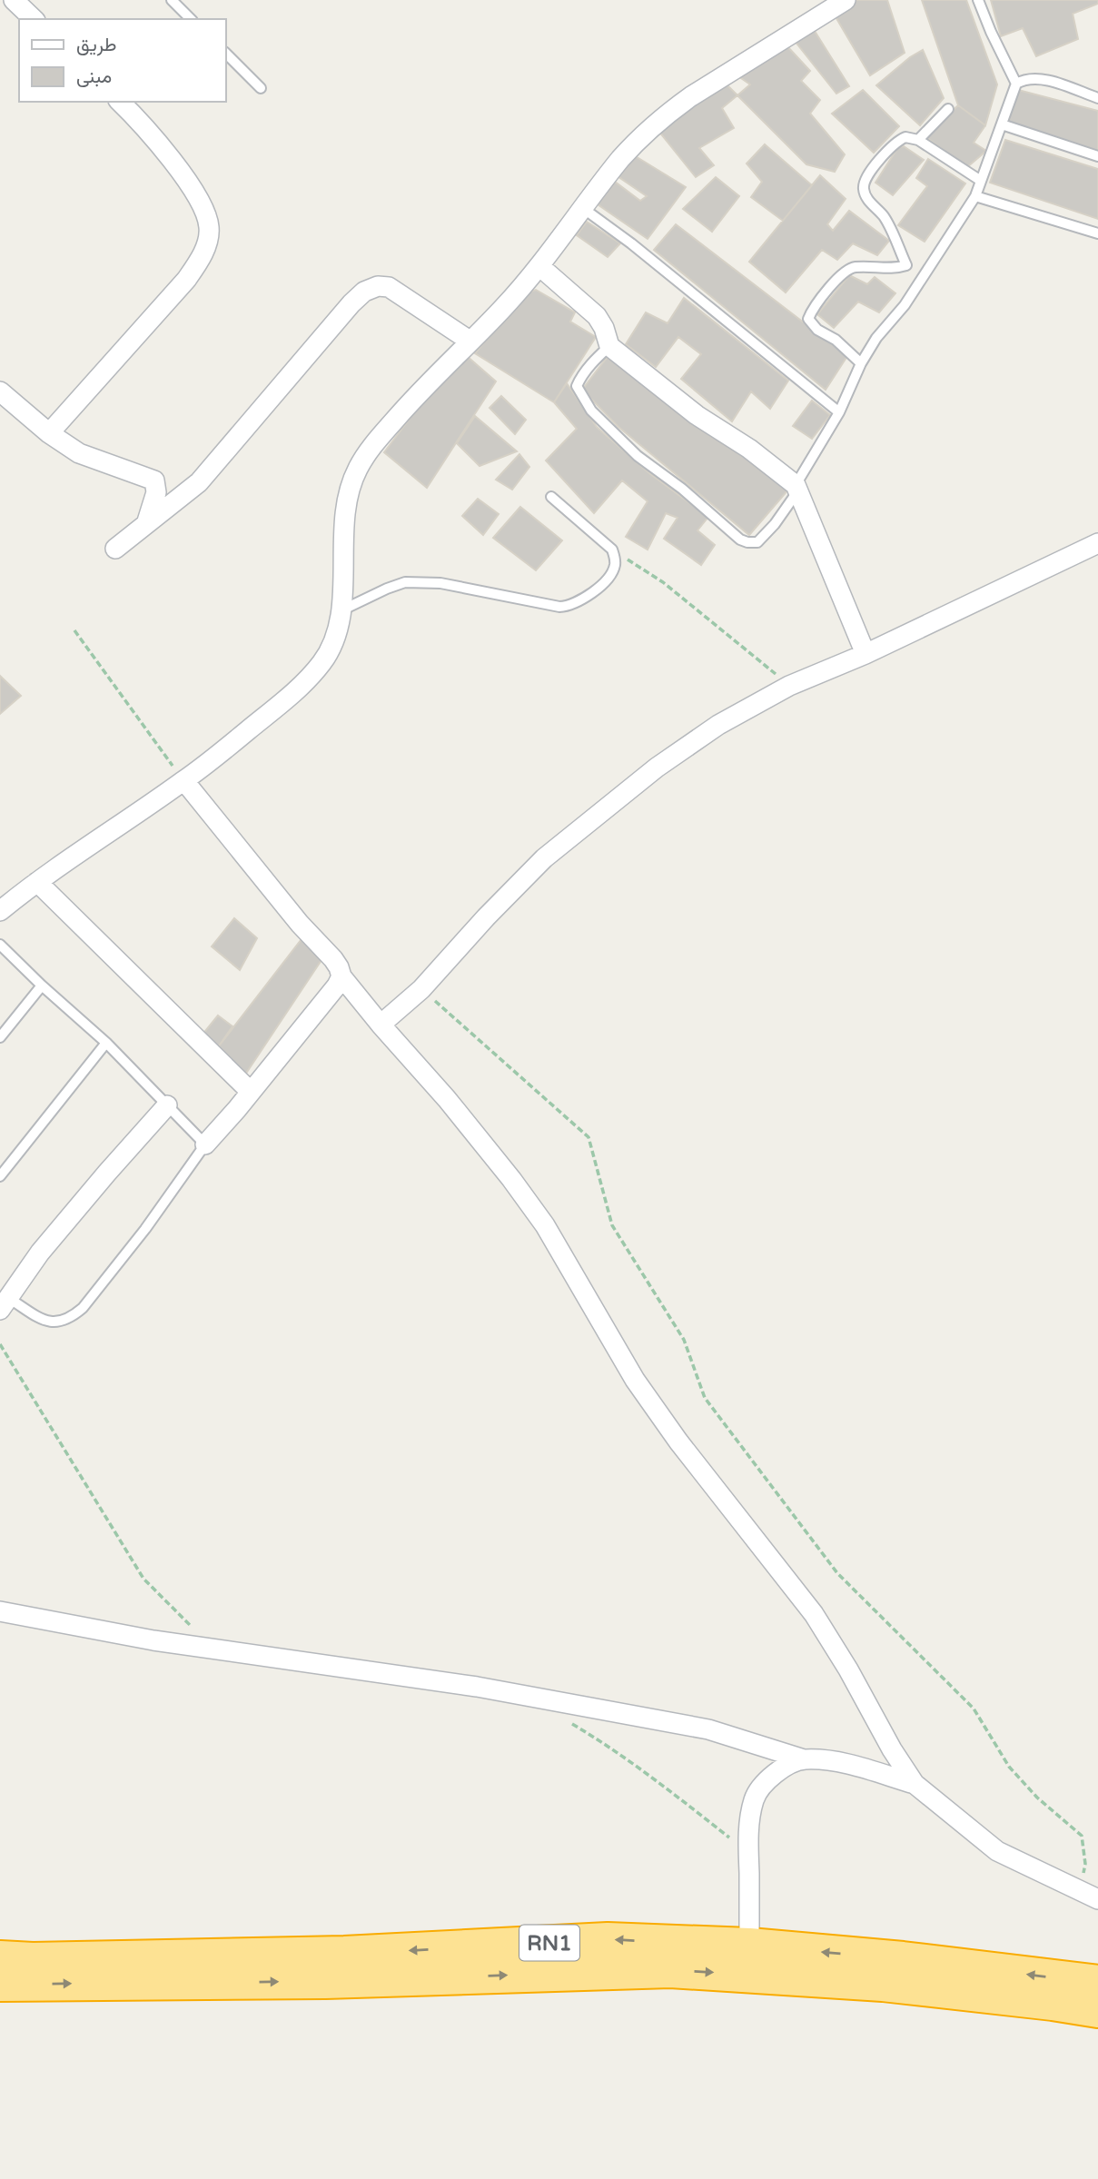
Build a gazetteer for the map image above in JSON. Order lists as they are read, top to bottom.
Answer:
{
  "streets": {
    "highway": ["RN1"]
  },
  "legend": ["طريق", "مبنى"]
}
